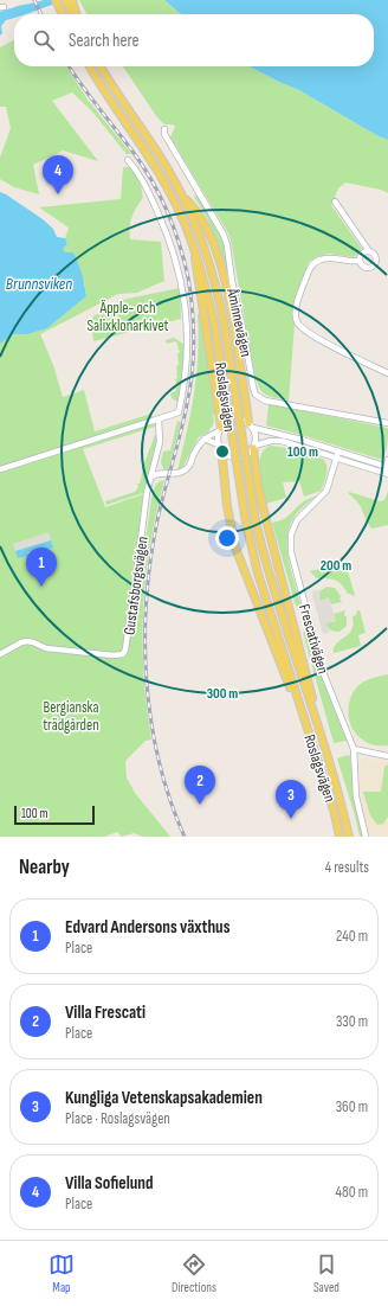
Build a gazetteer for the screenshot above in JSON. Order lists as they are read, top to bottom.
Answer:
{
  "streets": {
    "main road": ["Roslagsvägen"],
    "street": ["Åminnevägen", "Gustafsborgsvägen", "Frescativägen"]
  },
  "water": ["Brunnsviken"],
  "parks": ["Äpple- och Salixklonarkivet", "Bergianska trädgården"],
  "scale_bar": "100 m",
  "page": {
    "search": "Search here",
    "pins": [
      "4",
      "1",
      "2",
      "3"
    ],
    "scale": "100 m",
    "heading": ["Nearby", "4 results"],
    "list": [
      {
        "mark": "1",
        "name": "Edvard Andersons växthus",
        "note": "Place",
        "value": "240 m"
      },
      {
        "mark": "2",
        "name": "Villa Frescati",
        "note": "Place",
        "value": "330 m"
      },
      {
        "mark": "3",
        "name": "Kungliga Vetenskapsakademien",
        "note": "Place · Roslagsvägen",
        "value": "360 m"
      },
      {
        "mark": "4",
        "name": "Villa Sofielund",
        "note": "Place",
        "value": "480 m"
      }
    ],
    "nav": ["Map", "Directions", "Saved"]
  },
  "rings": ["100 m", "200 m", "300 m"]
}
